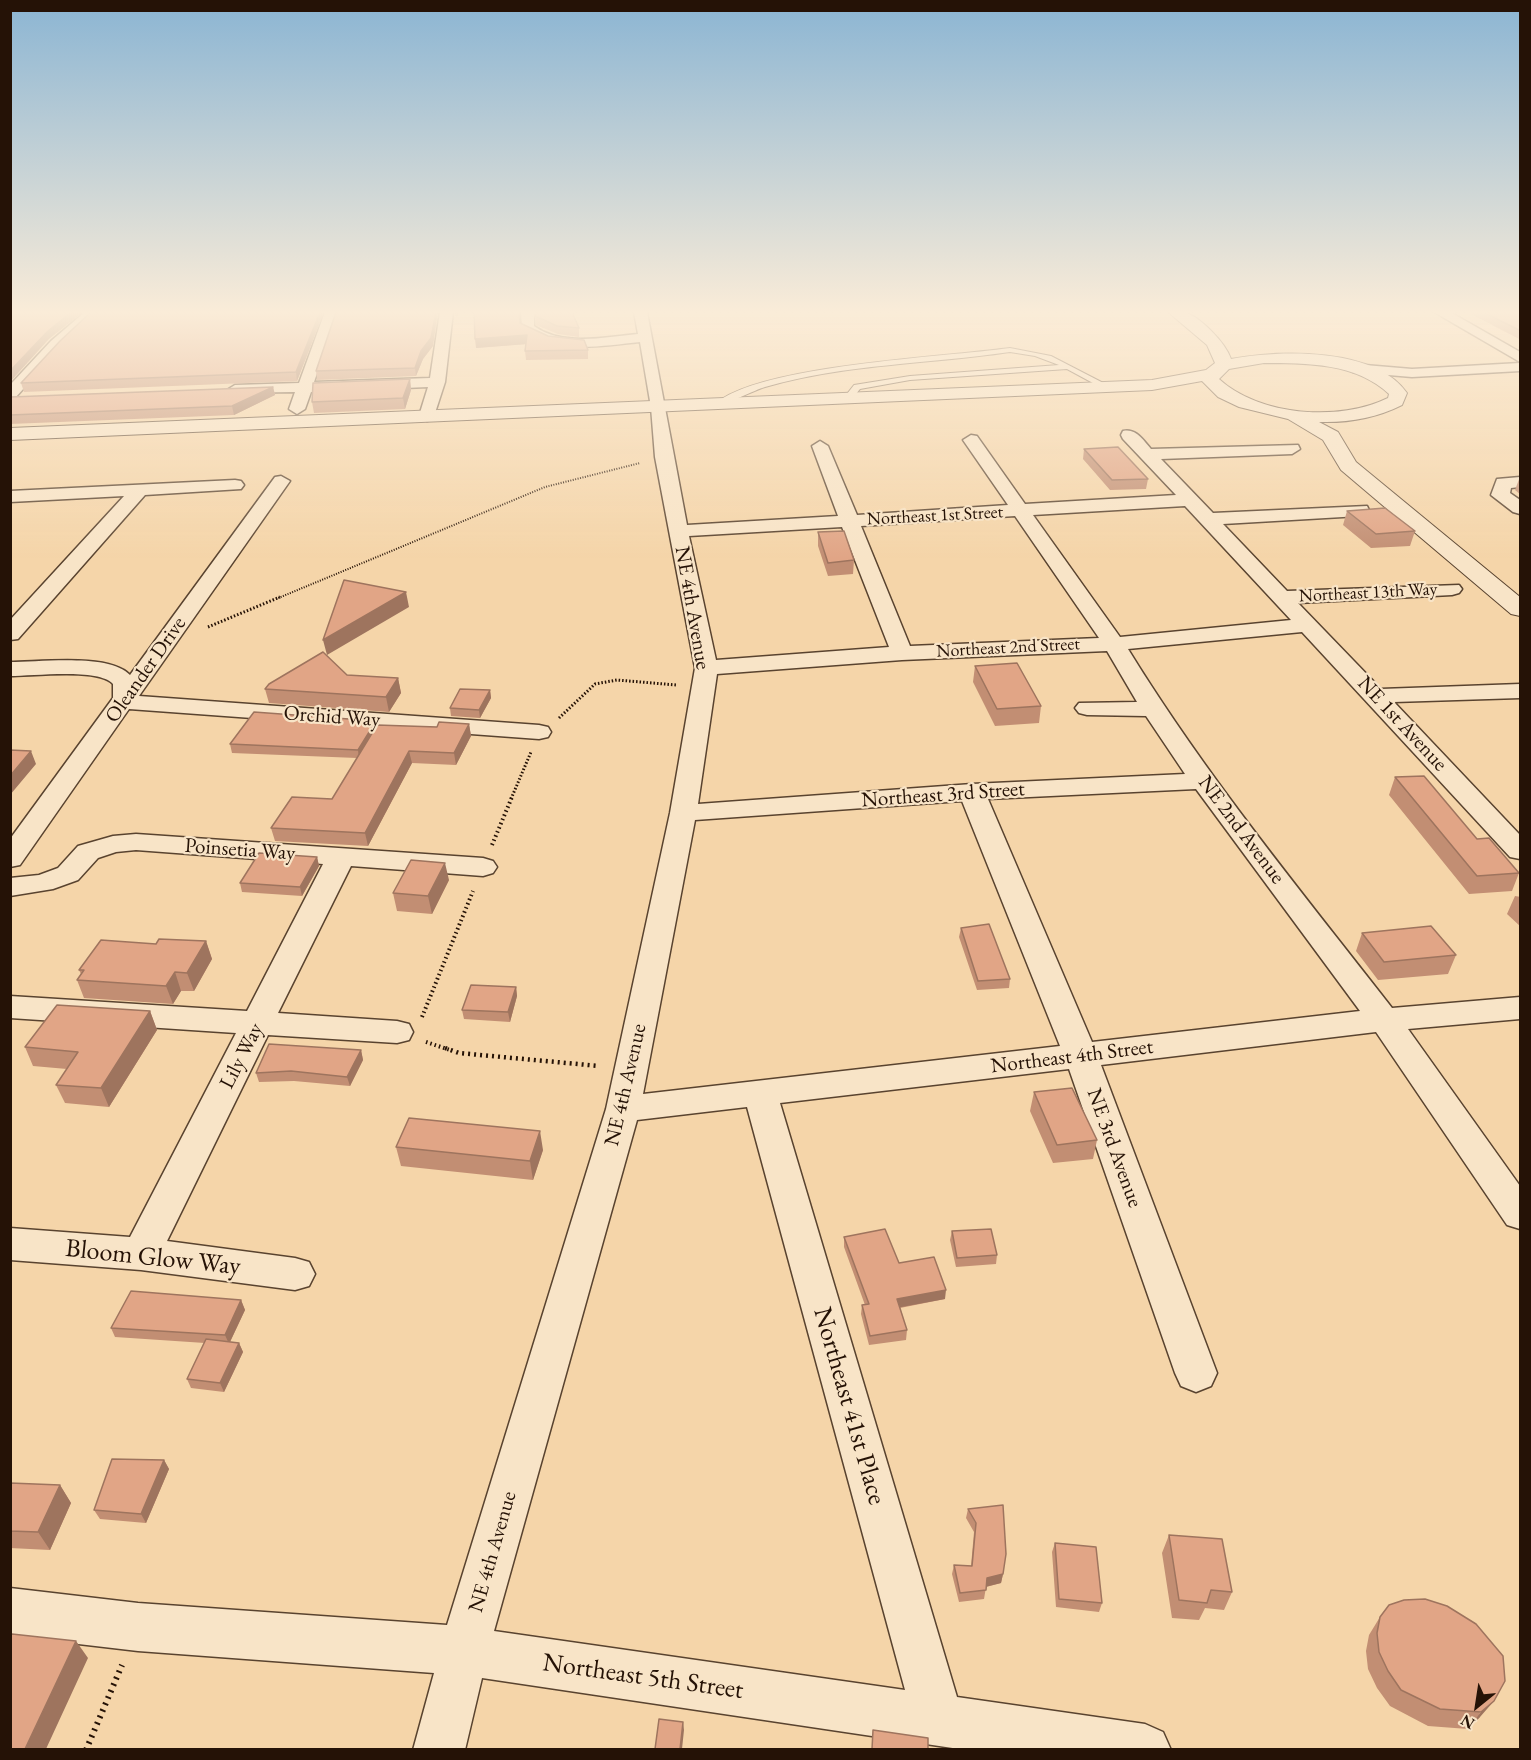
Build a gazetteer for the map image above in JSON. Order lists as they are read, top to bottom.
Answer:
{
  "streets": {
    "street": [
      "Northeast 1st Street",
      "Northeast 13th Way",
      "NE 4th Avenue",
      "Northeast 2nd Street",
      "Oleander Drive",
      "Orchid Way",
      "NE 1st Avenue",
      "Northeast 3rd Street",
      "NE 2nd Avenue",
      "Poinsetia Way",
      "Lily Way",
      "Northeast 4th Street",
      "NE 3rd Avenue",
      "Bloom Glow Way",
      "Northeast 41st Place",
      "Northeast 5th Street"
    ]
  },
  "crossings": [
    ["Northeast 1st Street", "NE 4th Avenue"],
    ["Northeast 1st Street", "NE 1st Avenue"],
    ["Northeast 1st Street", "NE 2nd Avenue"],
    ["Northeast 13th Way", "NE 1st Avenue"],
    ["NE 4th Avenue", "Northeast 2nd Street"],
    ["NE 4th Avenue", "Northeast 3rd Street"],
    ["NE 4th Avenue", "Northeast 4th Street"],
    ["NE 4th Avenue", "Northeast 5th Street"],
    ["Northeast 2nd Street", "NE 1st Avenue"],
    ["Northeast 2nd Street", "NE 2nd Avenue"],
    ["Oleander Drive", "Orchid Way"],
    ["Northeast 3rd Street", "NE 2nd Avenue"],
    ["Northeast 3rd Street", "NE 3rd Avenue"],
    ["NE 2nd Avenue", "Northeast 4th Street"],
    ["Poinsetia Way", "Lily Way"],
    ["Lily Way", "Bloom Glow Way"],
    ["Northeast 4th Street", "NE 3rd Avenue"],
    ["Northeast 4th Street", "Northeast 41st Place"],
    ["Northeast 41st Place", "Northeast 5th Street"]
  ],
  "north": "bottom left"
}
